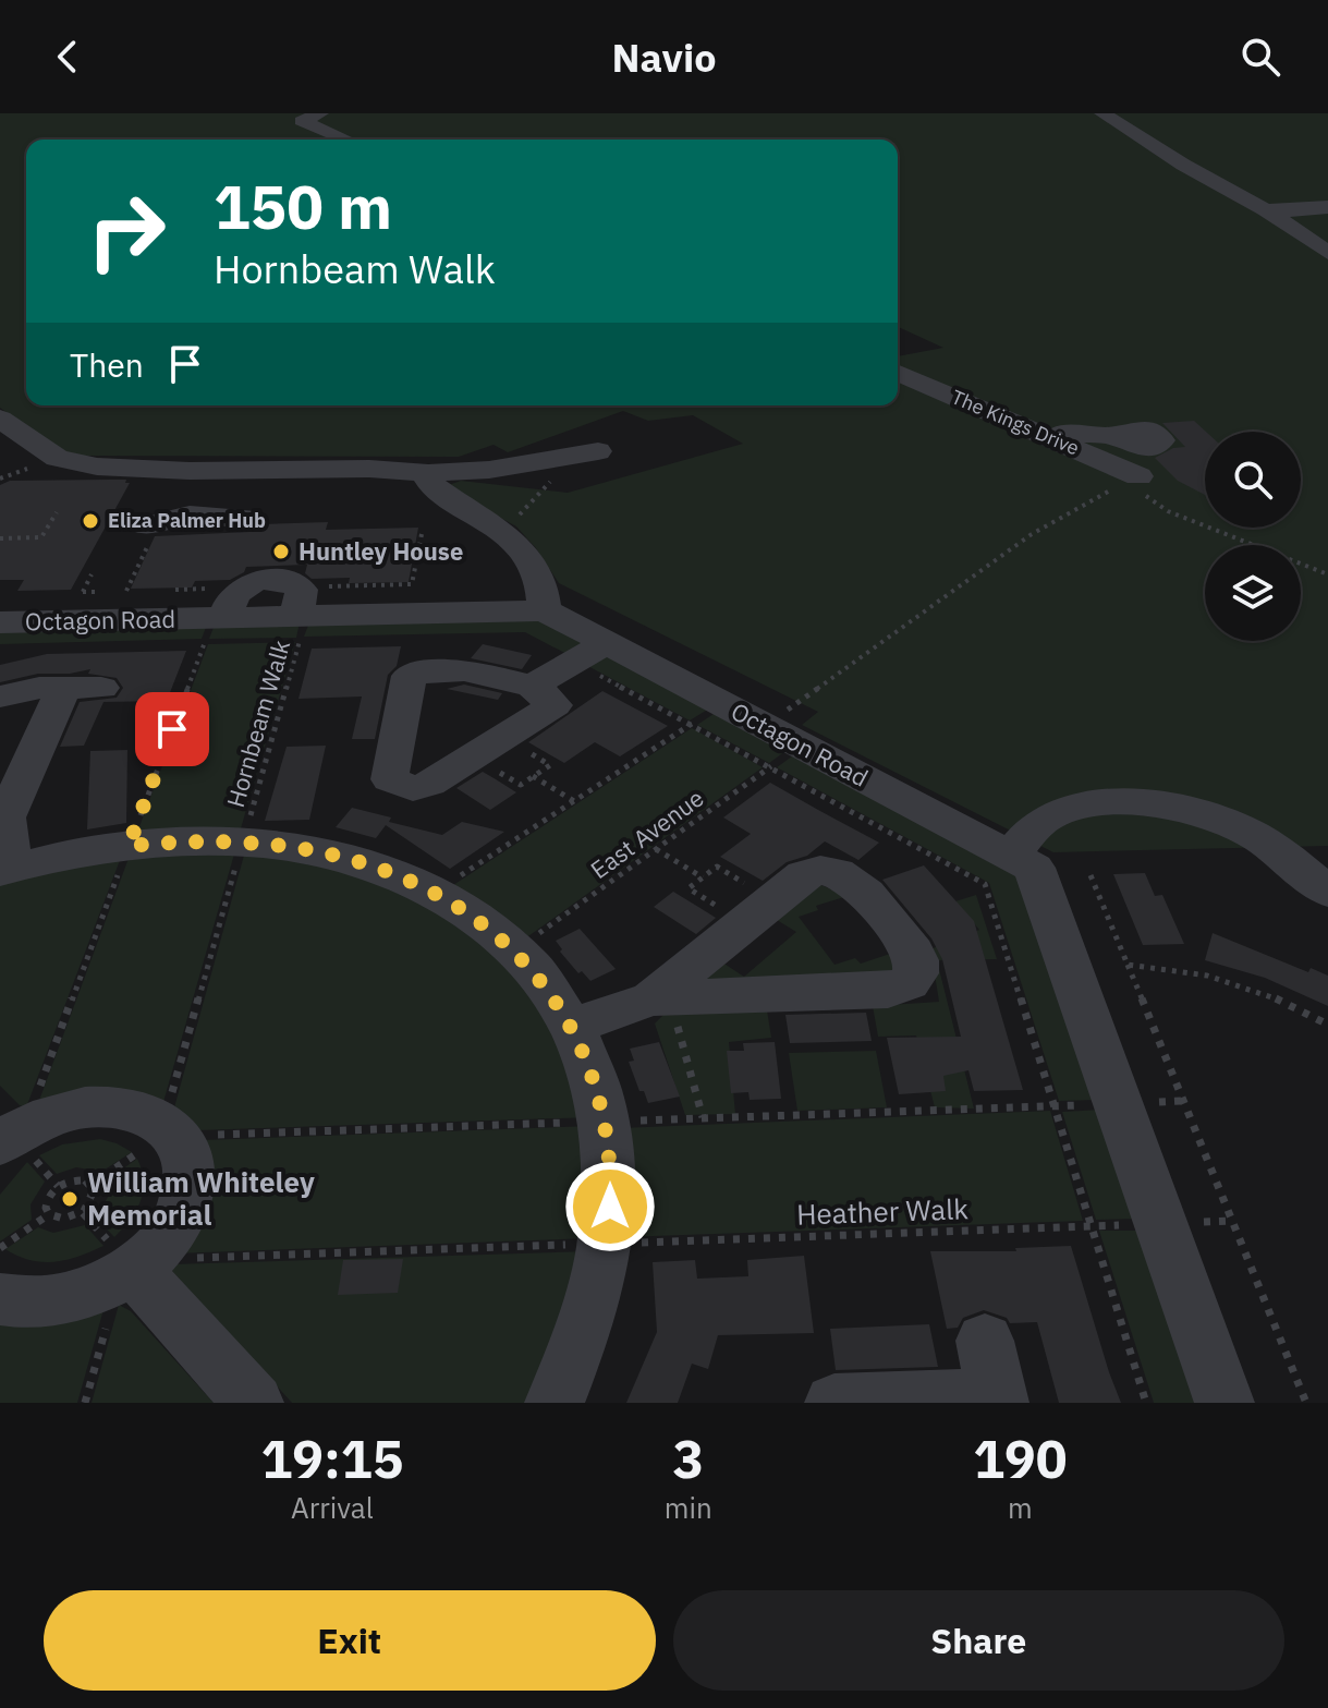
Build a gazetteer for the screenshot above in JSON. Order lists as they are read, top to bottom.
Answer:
{
  "streets": {
    "street": ["The Kings Drive", "Octagon Road"],
    "path": ["Hornbeam Walk", "East Avenue", "Heather Walk"]
  },
  "crossings": [
    ["Octagon Road", "Hornbeam Walk"],
    ["Octagon Road", "East Avenue"],
    ["Octagon Road", "Heather Walk"]
  ],
  "places": ["Eliza Palmer Hub", "Huntley House", "William Whiteley Memorial"],
  "page": {
    "header": "Navio",
    "turn": ["150 m", "Hornbeam Walk"],
    "then": "Then",
    "eta": [
      "19:15",
      "Arrival",
      "3",
      "min",
      "190",
      "m"
    ],
    "buttons": ["Exit", "Share"]
  }
}
